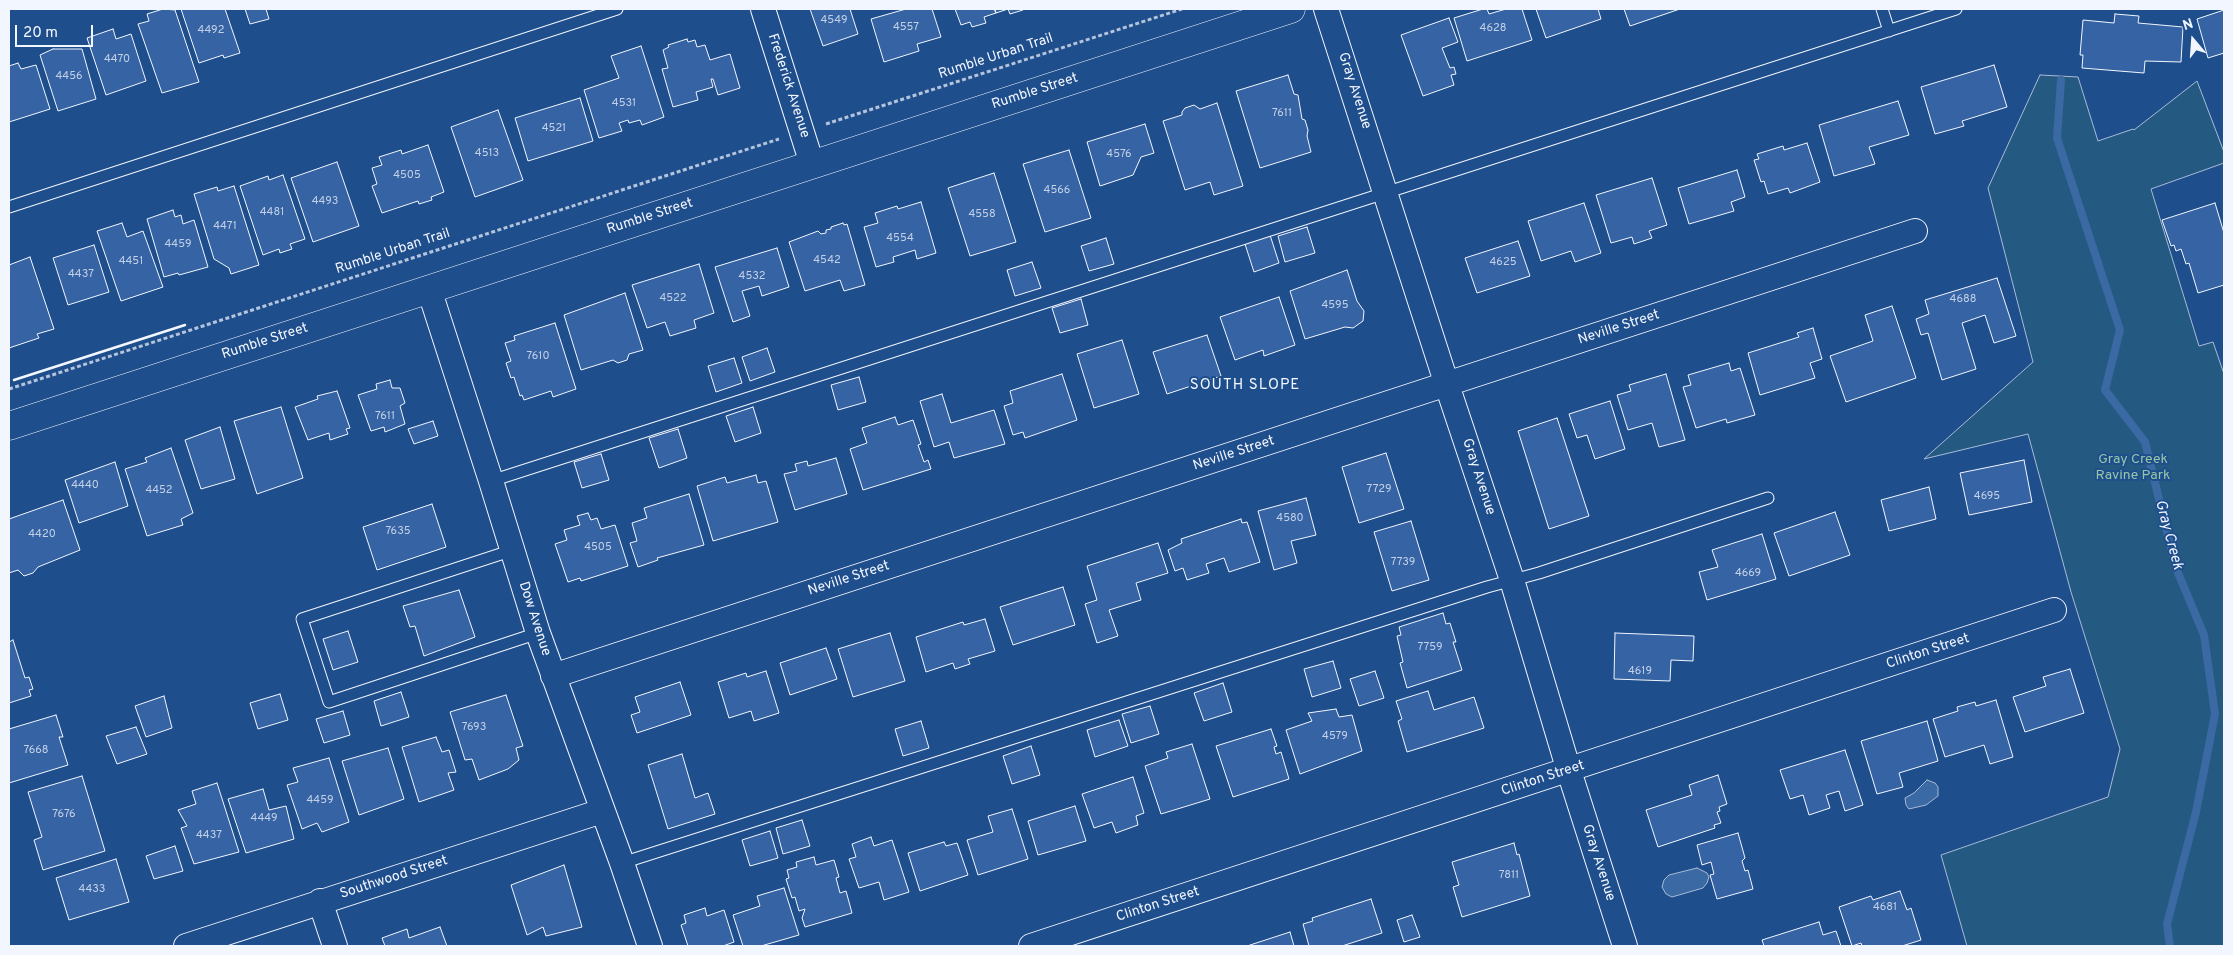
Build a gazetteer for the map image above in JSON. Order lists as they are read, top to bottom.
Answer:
{
  "streets": {
    "street": [
      "Frederick Avenue",
      "Gray Avenue",
      "Rumble Street",
      "Neville Street",
      "Dow Avenue",
      "Clinton Street",
      "Southwood Street"
    ],
    "path": ["Rumble Urban Trail"]
  },
  "crossings": [
    ["Frederick Avenue", "Rumble Street"],
    ["Gray Avenue", "Neville Street"],
    ["Gray Avenue", "Clinton Street"],
    ["Rumble Street", "Dow Avenue"],
    ["Neville Street", "Dow Avenue"],
    ["Dow Avenue", "Southwood Street"]
  ],
  "districts": ["SOUTH SLOPE"],
  "water": ["Gray Creek"],
  "parks": ["Gray Creek Ravine Park"],
  "house_numbers": [
    "4549",
    "4557",
    "4628",
    "4492",
    "4470",
    "4456",
    "4531",
    "7611",
    "4521",
    "4513",
    "4576",
    "4505",
    "4566",
    "4493",
    "4481",
    "4558",
    "4471",
    "4554",
    "4459",
    "4542",
    "4451",
    "4625",
    "4437",
    "4532",
    "4522",
    "4688",
    "4595",
    "7610",
    "7611",
    "4440",
    "7729",
    "4452",
    "4695",
    "4580",
    "7635",
    "4420",
    "4505",
    "7739",
    "4669",
    "7759",
    "4619",
    "7693",
    "4579",
    "7668",
    "4459",
    "7676",
    "4449",
    "4437",
    "7811",
    "4433",
    "4681"
  ],
  "scale_bar": "20 m",
  "north": "top"
}
